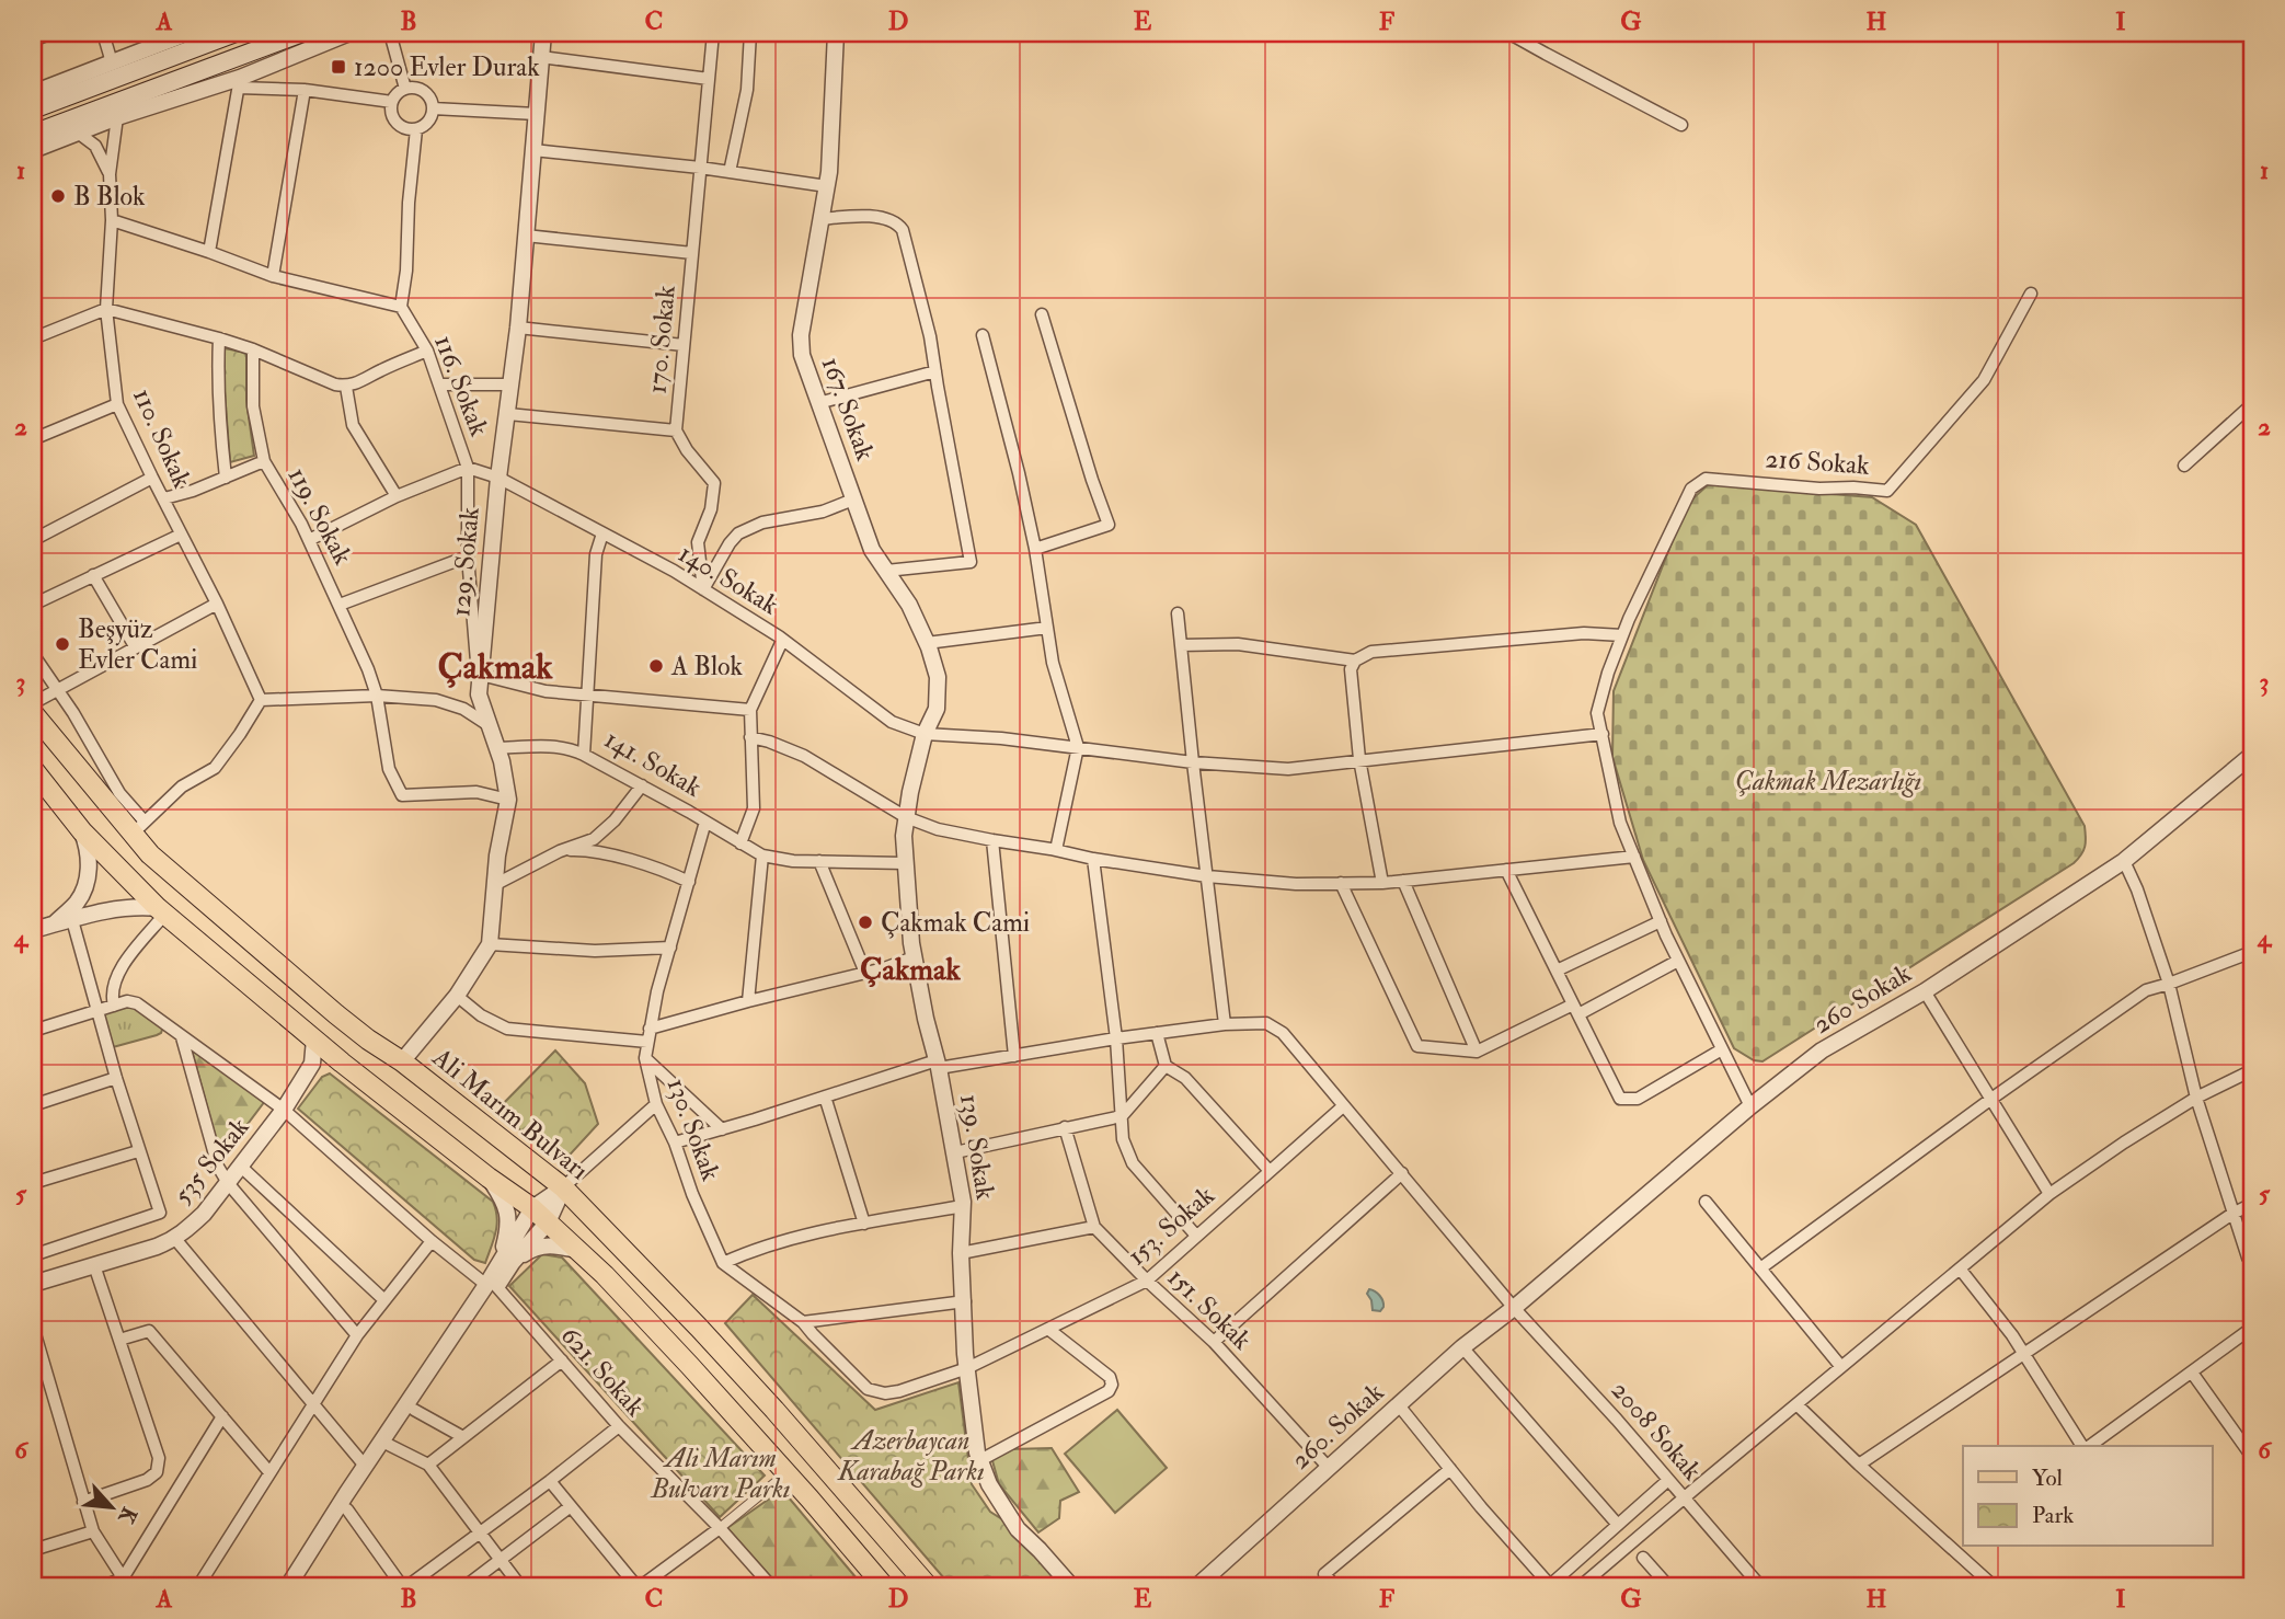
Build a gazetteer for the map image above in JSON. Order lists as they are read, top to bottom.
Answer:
{
  "streets": {
    "main road": ["Ali Marım Bulvarı"],
    "street": [
      "170. Sokak",
      "116. Sokak",
      "167. Sokak",
      "110. Sokak",
      "216 Sokak",
      "119. Sokak",
      "129. Sokak",
      "140. Sokak",
      "141. Sokak",
      "260 Sokak",
      "130. Sokak",
      "139. Sokak",
      "535 Sokak",
      "153. Sokak",
      "151. Sokak",
      "621. Sokak",
      "260. Sokak",
      "2008 Sokak"
    ]
  },
  "crossings": [
    ["170. Sokak", "140. Sokak"],
    ["116. Sokak", "129. Sokak"],
    ["116. Sokak", "140. Sokak"],
    ["167. Sokak", "140. Sokak"],
    ["167. Sokak", "139. Sokak"],
    ["119. Sokak", "129. Sokak"],
    ["129. Sokak", "140. Sokak"],
    ["129. Sokak", "Ali Marım Bulvarı"],
    ["140. Sokak", "141. Sokak"],
    ["140. Sokak", "139. Sokak"],
    ["141. Sokak", "130. Sokak"],
    ["141. Sokak", "139. Sokak"],
    ["260 Sokak", "260. Sokak"],
    ["260 Sokak", "2008 Sokak"],
    ["130. Sokak", "153. Sokak"],
    ["130. Sokak", "2008 Sokak"],
    ["139. Sokak", "153. Sokak"],
    ["139. Sokak", "2008 Sokak"],
    ["535 Sokak", "621. Sokak"],
    ["153. Sokak", "151. Sokak"],
    ["153. Sokak", "2008 Sokak"],
    ["151. Sokak", "260. Sokak"],
    ["260. Sokak", "2008 Sokak"]
  ],
  "districts": ["Çakmak", "Çakmak"],
  "parks": ["Çakmak Mezarlığı", "Azerbaycan Karabağ Parkı", "Ali Marım Bulvarı Parkı"],
  "places": {
    "transit": ["1200 Evler Durak"],
    "other": [
      "B Blok",
      "Beşyüz Evler Cami",
      "A Blok",
      "Çakmak Cami"
    ]
  },
  "legend": ["Yol", "Park"],
  "north": "bottom right",
  "grid": {
    "columns": [
      "A",
      "B",
      "C",
      "D",
      "E",
      "F",
      "G",
      "H",
      "I"
    ],
    "rows": [
      "1",
      "2",
      "3",
      "4",
      "5",
      "6"
    ]
  }
}
